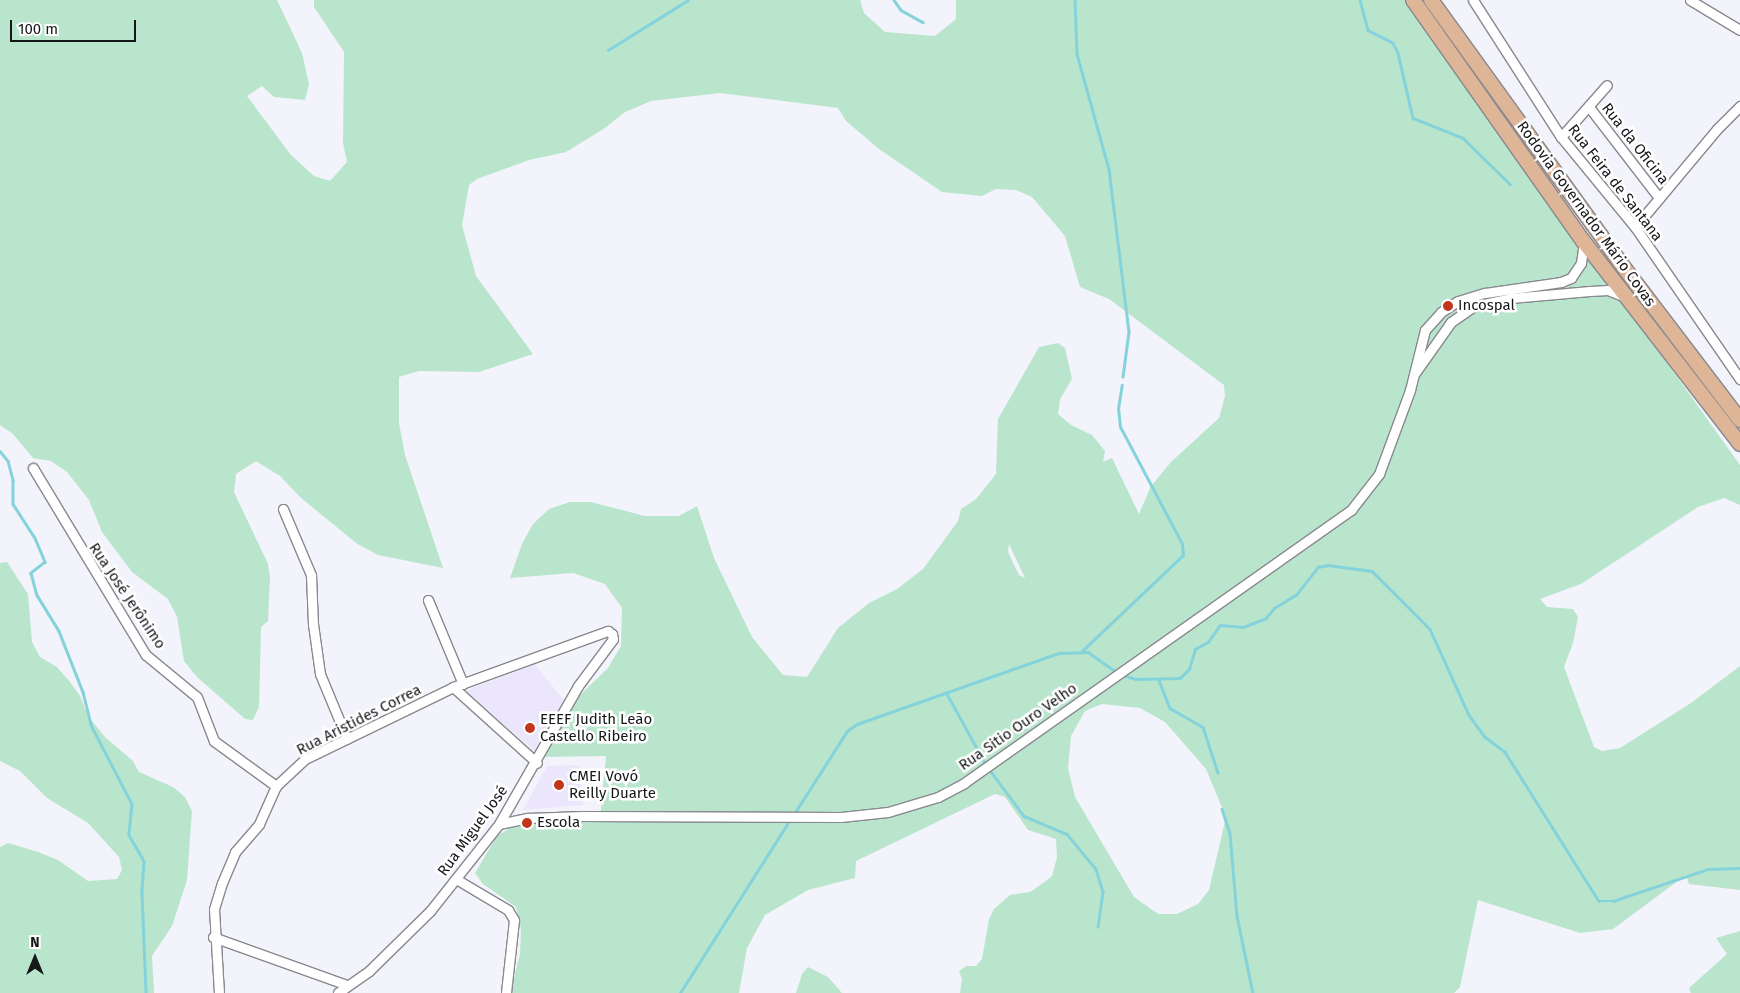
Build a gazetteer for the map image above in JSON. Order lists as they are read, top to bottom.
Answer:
{
  "streets": {
    "main road": ["Rodovia Governador Mário Covas"],
    "street": [
      "Rua da Oficina",
      "Rua Feira de Santana",
      "Rua José Jerônimo",
      "Rua Aristides Correa",
      "Rua Sitio Ouro Velho",
      "Rua Miguel José"
    ]
  },
  "crossings": [
    ["Rodovia Governador Mário Covas", "Rua Sitio Ouro Velho"],
    ["Rua José Jerônimo", "Rua Aristides Correa"],
    ["Rua Aristides Correa", "Rua Miguel José"],
    ["Rua Sitio Ouro Velho", "Rua Miguel José"]
  ],
  "places": [
    "Incospal",
    "EEEF Judith Leão Castello Ribeiro",
    "CMEI Vovó Reilly Duarte",
    "Escola"
  ],
  "scale_bar": "100 m",
  "north": "top"
}
